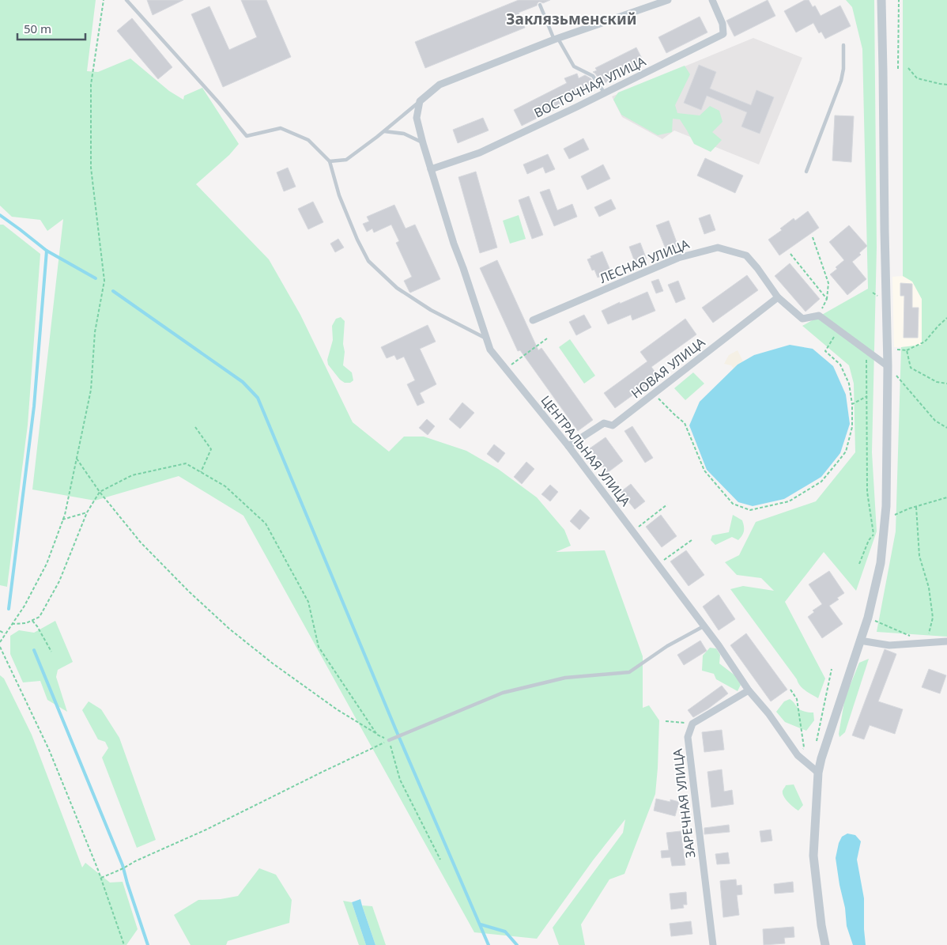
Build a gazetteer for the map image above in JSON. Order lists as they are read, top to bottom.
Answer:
{
  "streets": {
    "street": [
      "ВОСТОЧНАЯ УЛИЦА",
      "ЛЕСНАЯ УЛИЦА",
      "НОВАЯ УЛИЦА",
      "ЦЕНТРАЛЬНАЯ УЛИЦА",
      "ЗАРЕЧНАЯ УЛИЦА"
    ]
  },
  "crossings": [
    ["ВОСТОЧНАЯ УЛИЦА", "ЦЕНТРАЛЬНАЯ УЛИЦА"],
    ["ЛЕСНАЯ УЛИЦА", "НОВАЯ УЛИЦА"],
    ["НОВАЯ УЛИЦА", "ЦЕНТРАЛЬНАЯ УЛИЦА"]
  ],
  "districts": ["Заклязьменский"],
  "scale_bar": "50 m"
}
